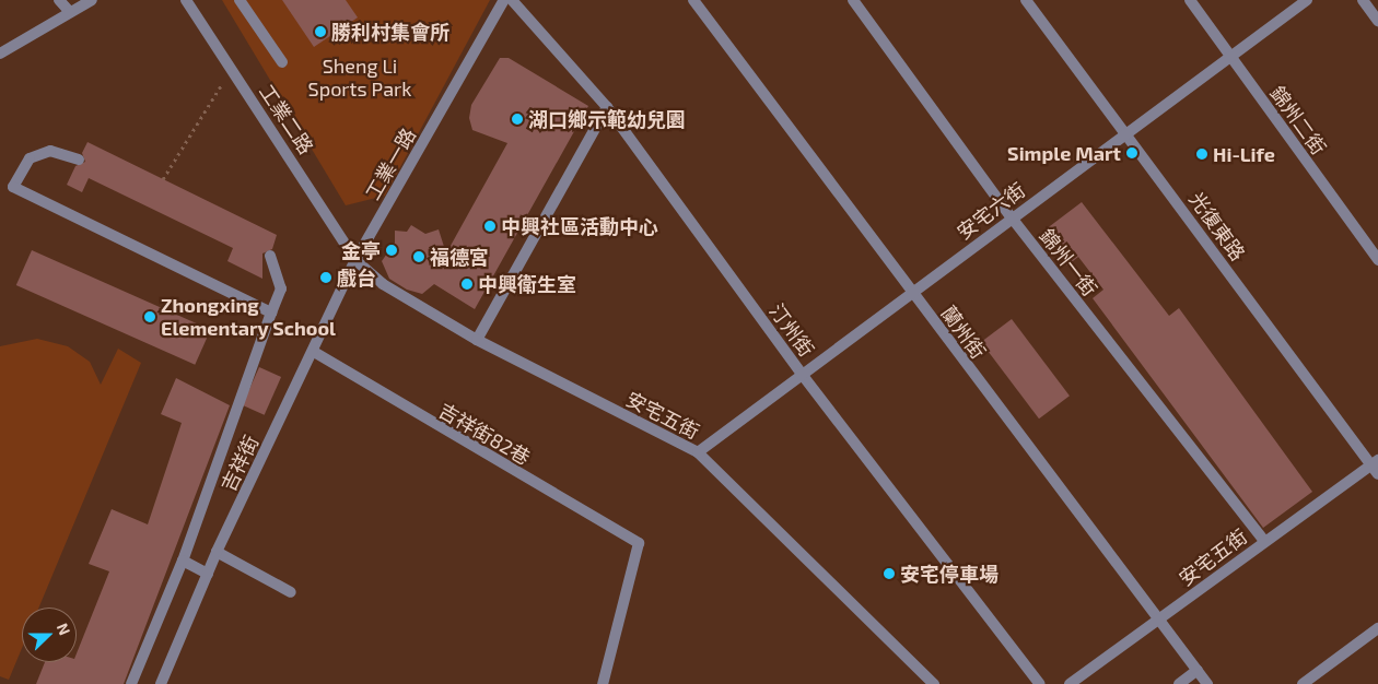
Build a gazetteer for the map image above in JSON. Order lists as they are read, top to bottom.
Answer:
{
  "streets": {
    "street": [
      "工業二路",
      "錦州二街",
      "工業一路",
      "安宅六街",
      "光復東路",
      "錦州一街",
      "汀州街",
      "蘭州街",
      "安宅五街",
      "吉祥街82巷",
      "吉祥街"
    ]
  },
  "crossings": [
    ["工業二路", "工業一路"],
    ["工業二路", "安宅五街"],
    ["工業二路", "吉祥街"],
    ["錦州二街", "安宅六街"],
    ["工業一路", "安宅五街"],
    ["工業一路", "吉祥街"],
    ["安宅六街", "光復東路"],
    ["安宅六街", "錦州一街"],
    ["安宅六街", "汀州街"],
    ["安宅六街", "蘭州街"],
    ["安宅六街", "安宅五街"],
    ["光復東路", "安宅五街"],
    ["錦州一街", "安宅五街"],
    ["蘭州街", "安宅五街"],
    ["安宅五街", "吉祥街"],
    ["吉祥街82巷", "吉祥街"]
  ],
  "parks": ["Sheng Li Sports Park"],
  "places": [
    "勝利村集會所",
    "湖口鄉示範幼兒園",
    "Simple Mart",
    "Hi-Life",
    "中興社區活動中心",
    "金亭",
    "福德宮",
    "戲台",
    "中興衛生室",
    "Zhongxing Elementary School",
    "安宅停車場"
  ],
  "north": "right"
}
